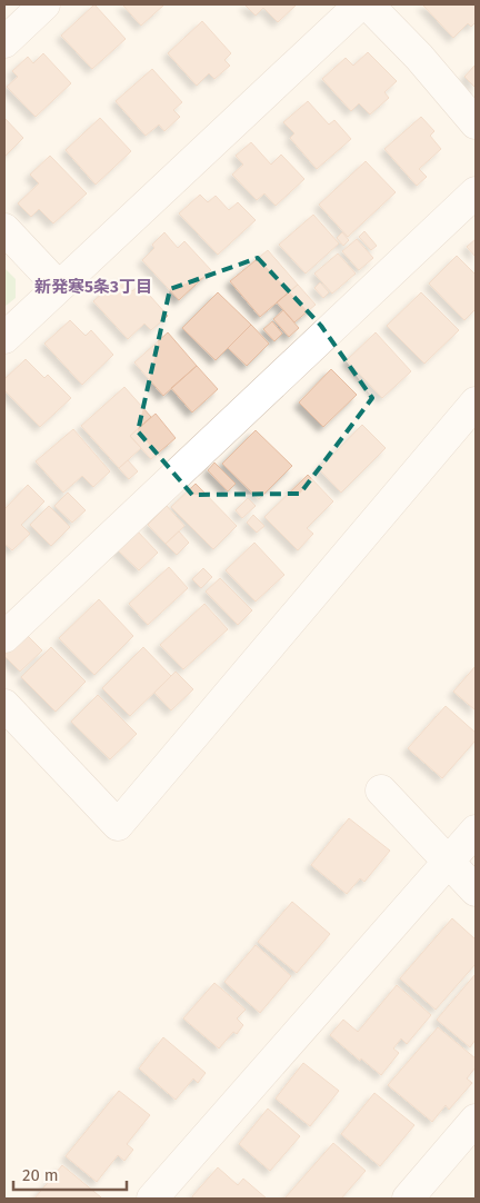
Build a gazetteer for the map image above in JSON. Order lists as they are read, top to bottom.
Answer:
{
  "districts": ["新発寒5条3丁目"],
  "scale_bar": "20 m"
}
